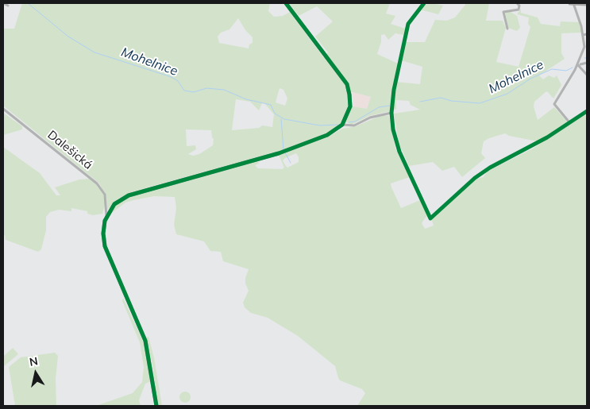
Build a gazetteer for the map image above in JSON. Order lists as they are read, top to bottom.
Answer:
{
  "streets": {
    "street": ["Dalešická"]
  },
  "water": ["Mohelnice"],
  "north": "top"
}
